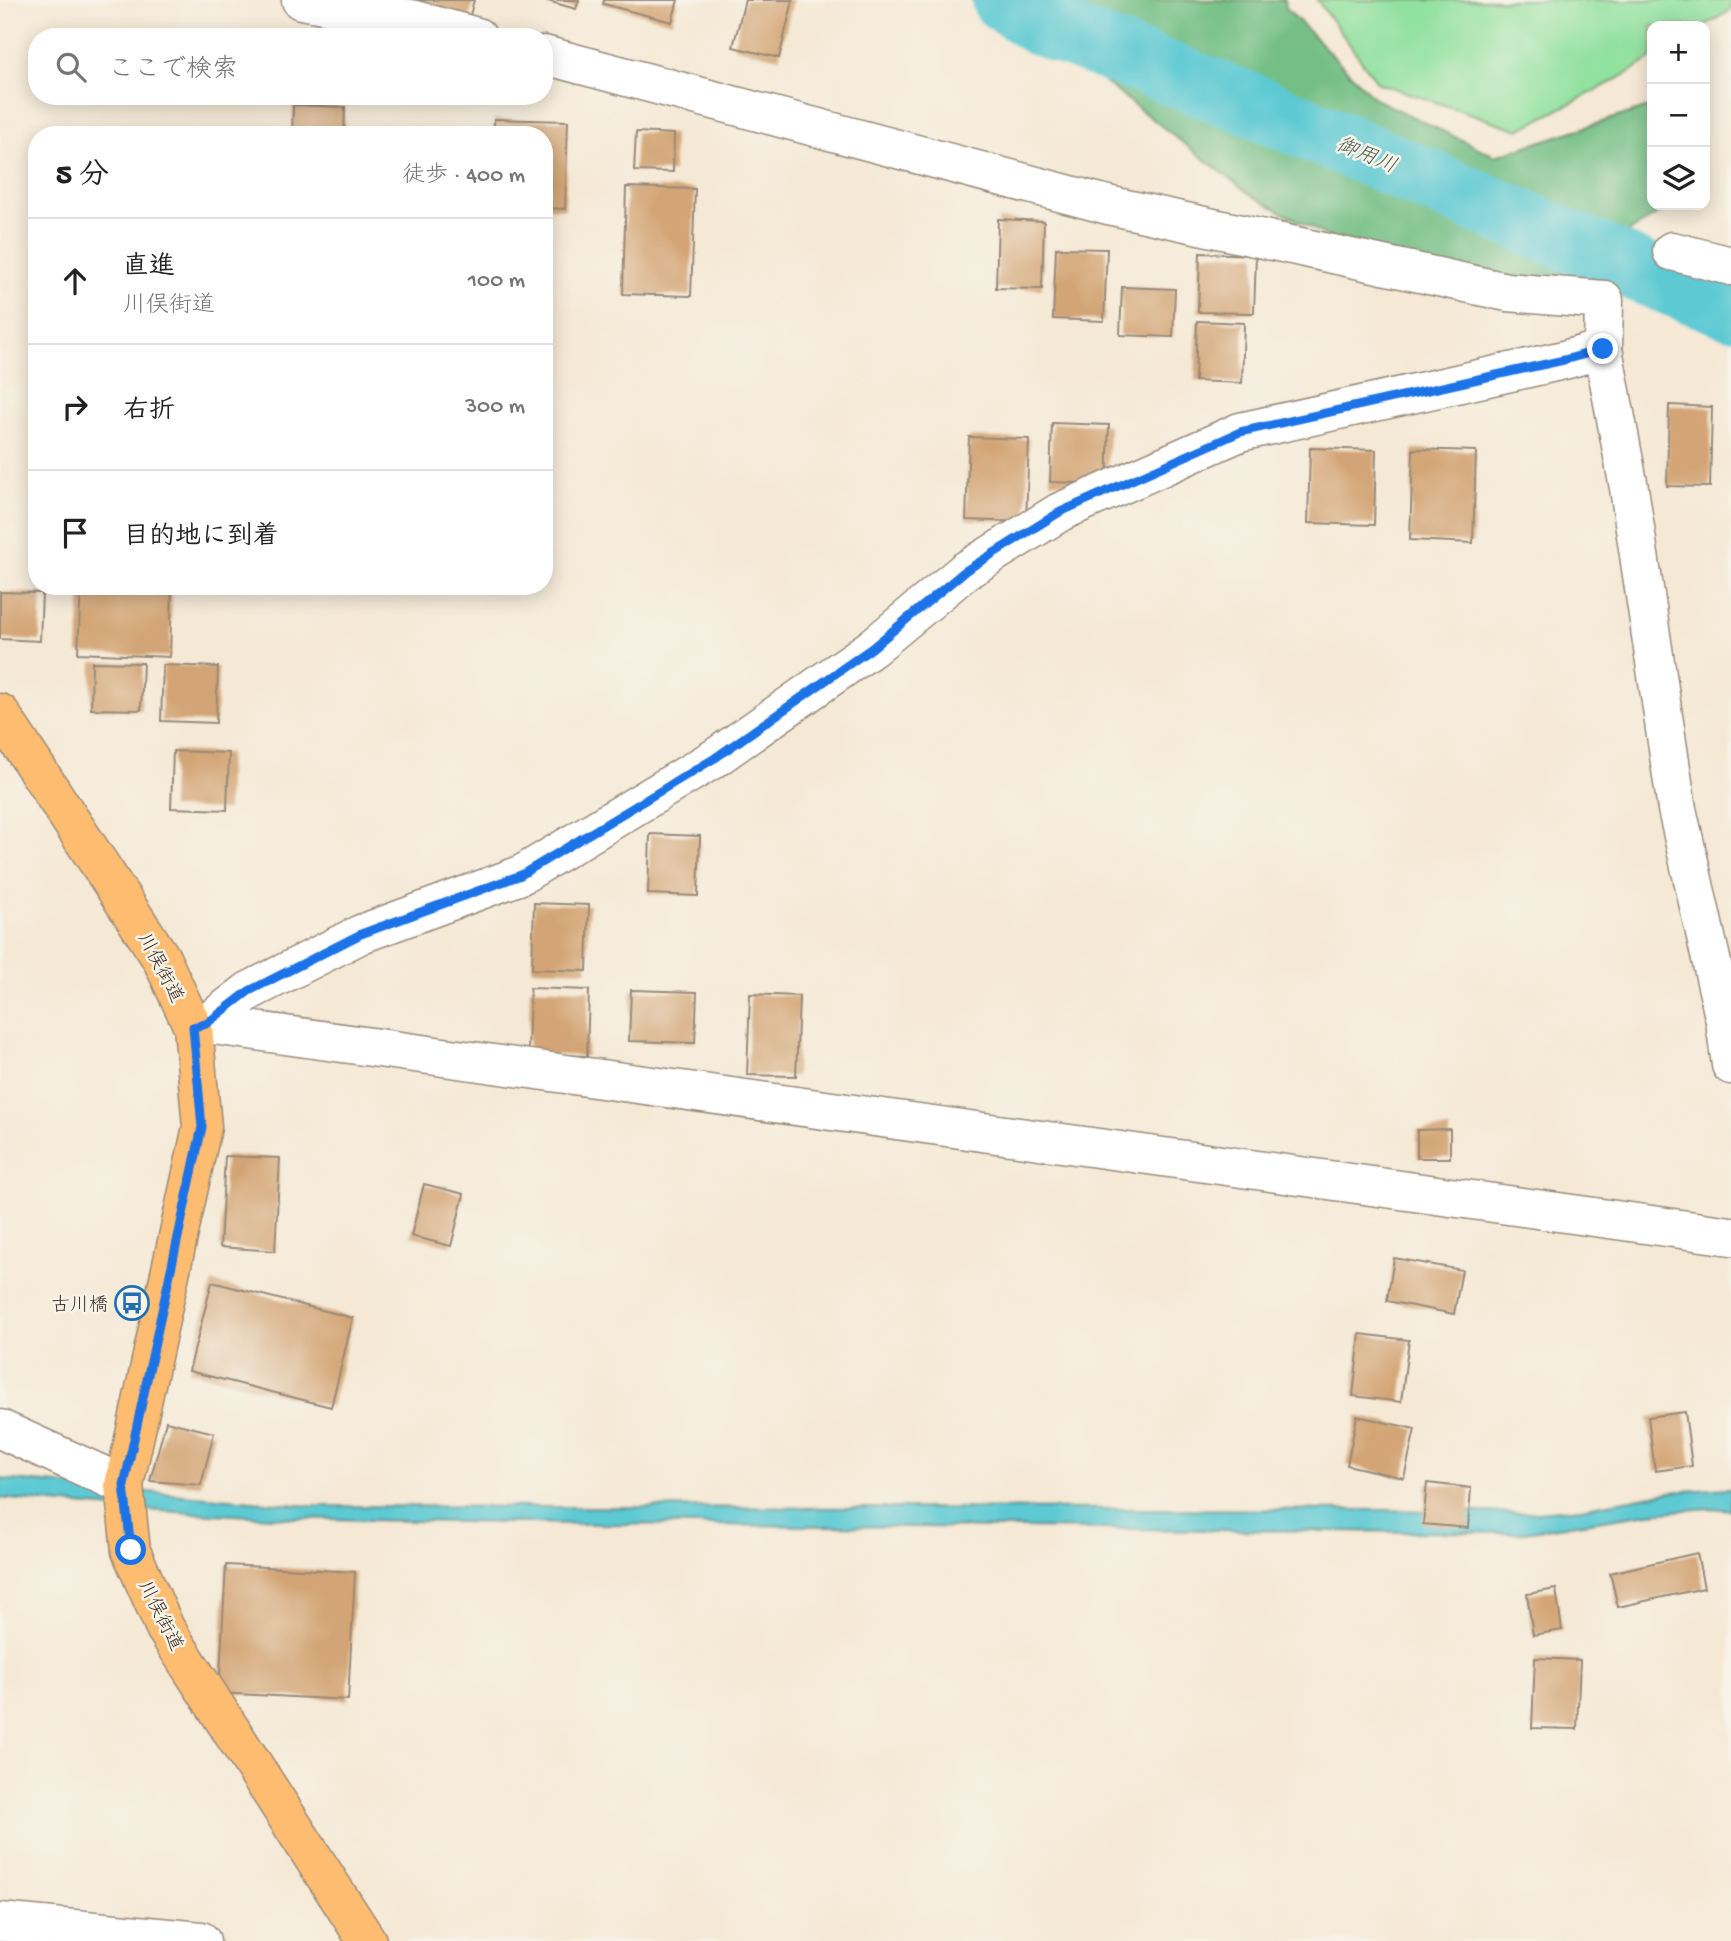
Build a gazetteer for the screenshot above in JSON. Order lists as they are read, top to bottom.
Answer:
{
  "streets": {
    "main road": ["川俣街道"]
  },
  "water": ["御用川"],
  "places": {
    "bus stop": ["古川橋"]
  },
  "page": {
    "map_buttons": ["+", "−"],
    "search": "ここで検索",
    "heading": ["5 分", "徒歩 · 400 m"],
    "list": [
      ["直進", "川俣街道", "100 m"],
      ["右折", "300 m"],
      "目的地に到着"
    ]
  }
}
